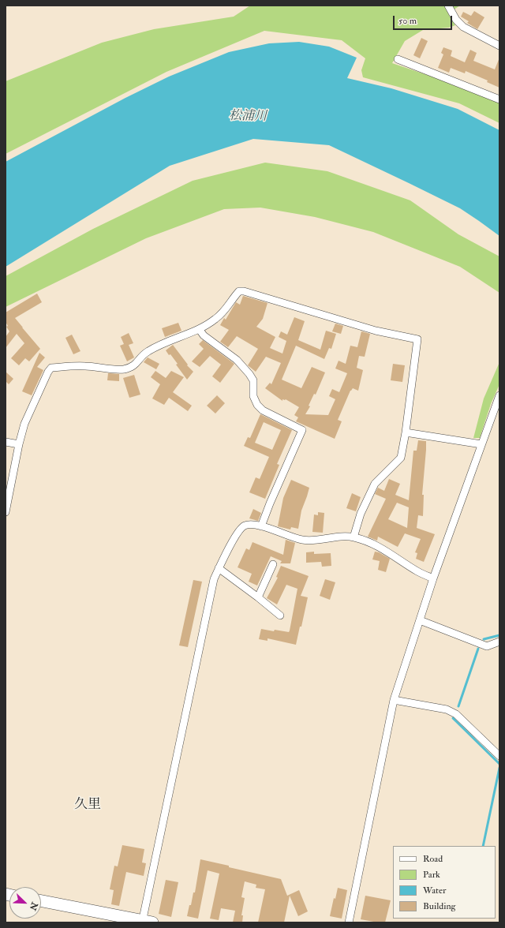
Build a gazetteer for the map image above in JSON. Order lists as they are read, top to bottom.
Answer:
{
  "districts": ["久里"],
  "water": ["松浦川"],
  "legend": [
    "Road",
    "Park",
    "Water",
    "Building"
  ],
  "scale_bar": "50 m",
  "north": "bottom right"
}
